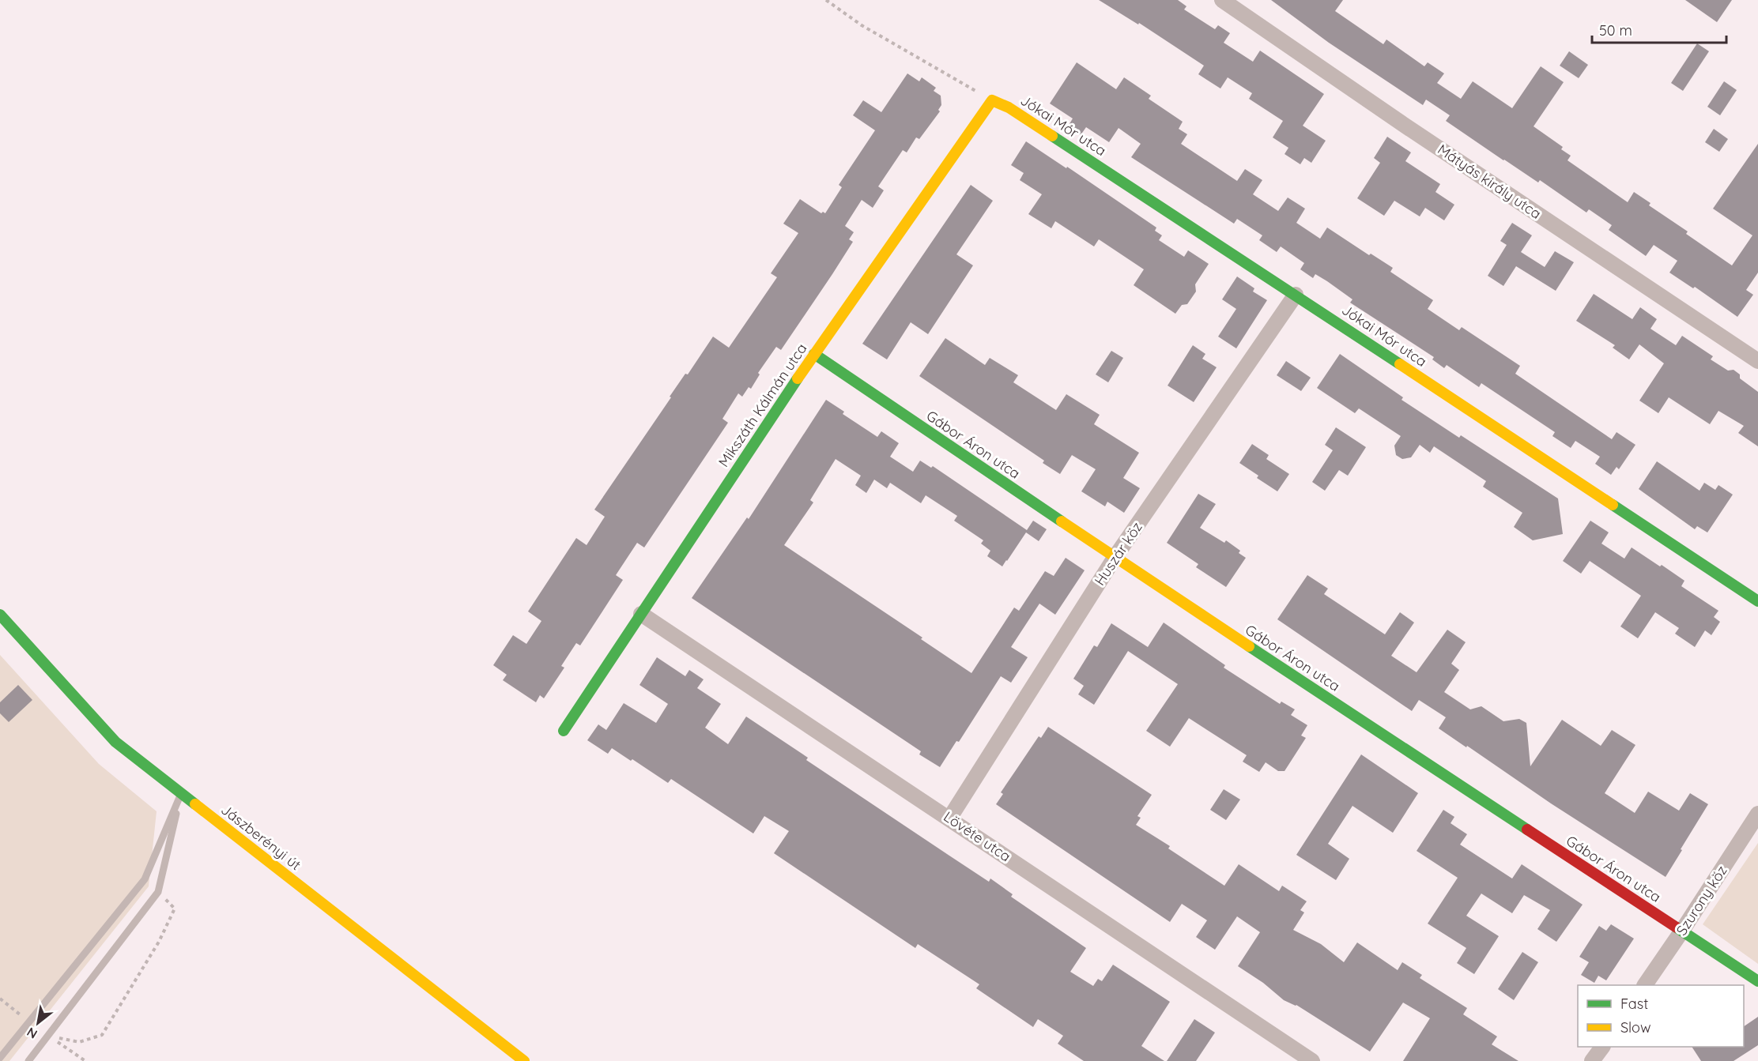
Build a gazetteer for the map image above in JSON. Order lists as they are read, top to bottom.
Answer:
{
  "streets": {
    "street": [
      "Jókai Mór utca",
      "Mátyás király utca",
      "Mikszáth Kálmán utca",
      "Gábor Áron utca",
      "Huszár köz",
      "Lövéte utca",
      "Jászberényi út",
      "Szurony köz"
    ]
  },
  "crossings": [
    ["Jókai Mór utca", "Mikszáth Kálmán utca"],
    ["Jókai Mór utca", "Huszár köz"],
    ["Mikszáth Kálmán utca", "Gábor Áron utca"],
    ["Mikszáth Kálmán utca", "Lövéte utca"],
    ["Gábor Áron utca", "Huszár köz"],
    ["Gábor Áron utca", "Szurony köz"],
    ["Huszár köz", "Lövéte utca"]
  ],
  "legend": ["Fast", "Slow"],
  "scale_bar": "50 m",
  "north": "bottom left"
}
